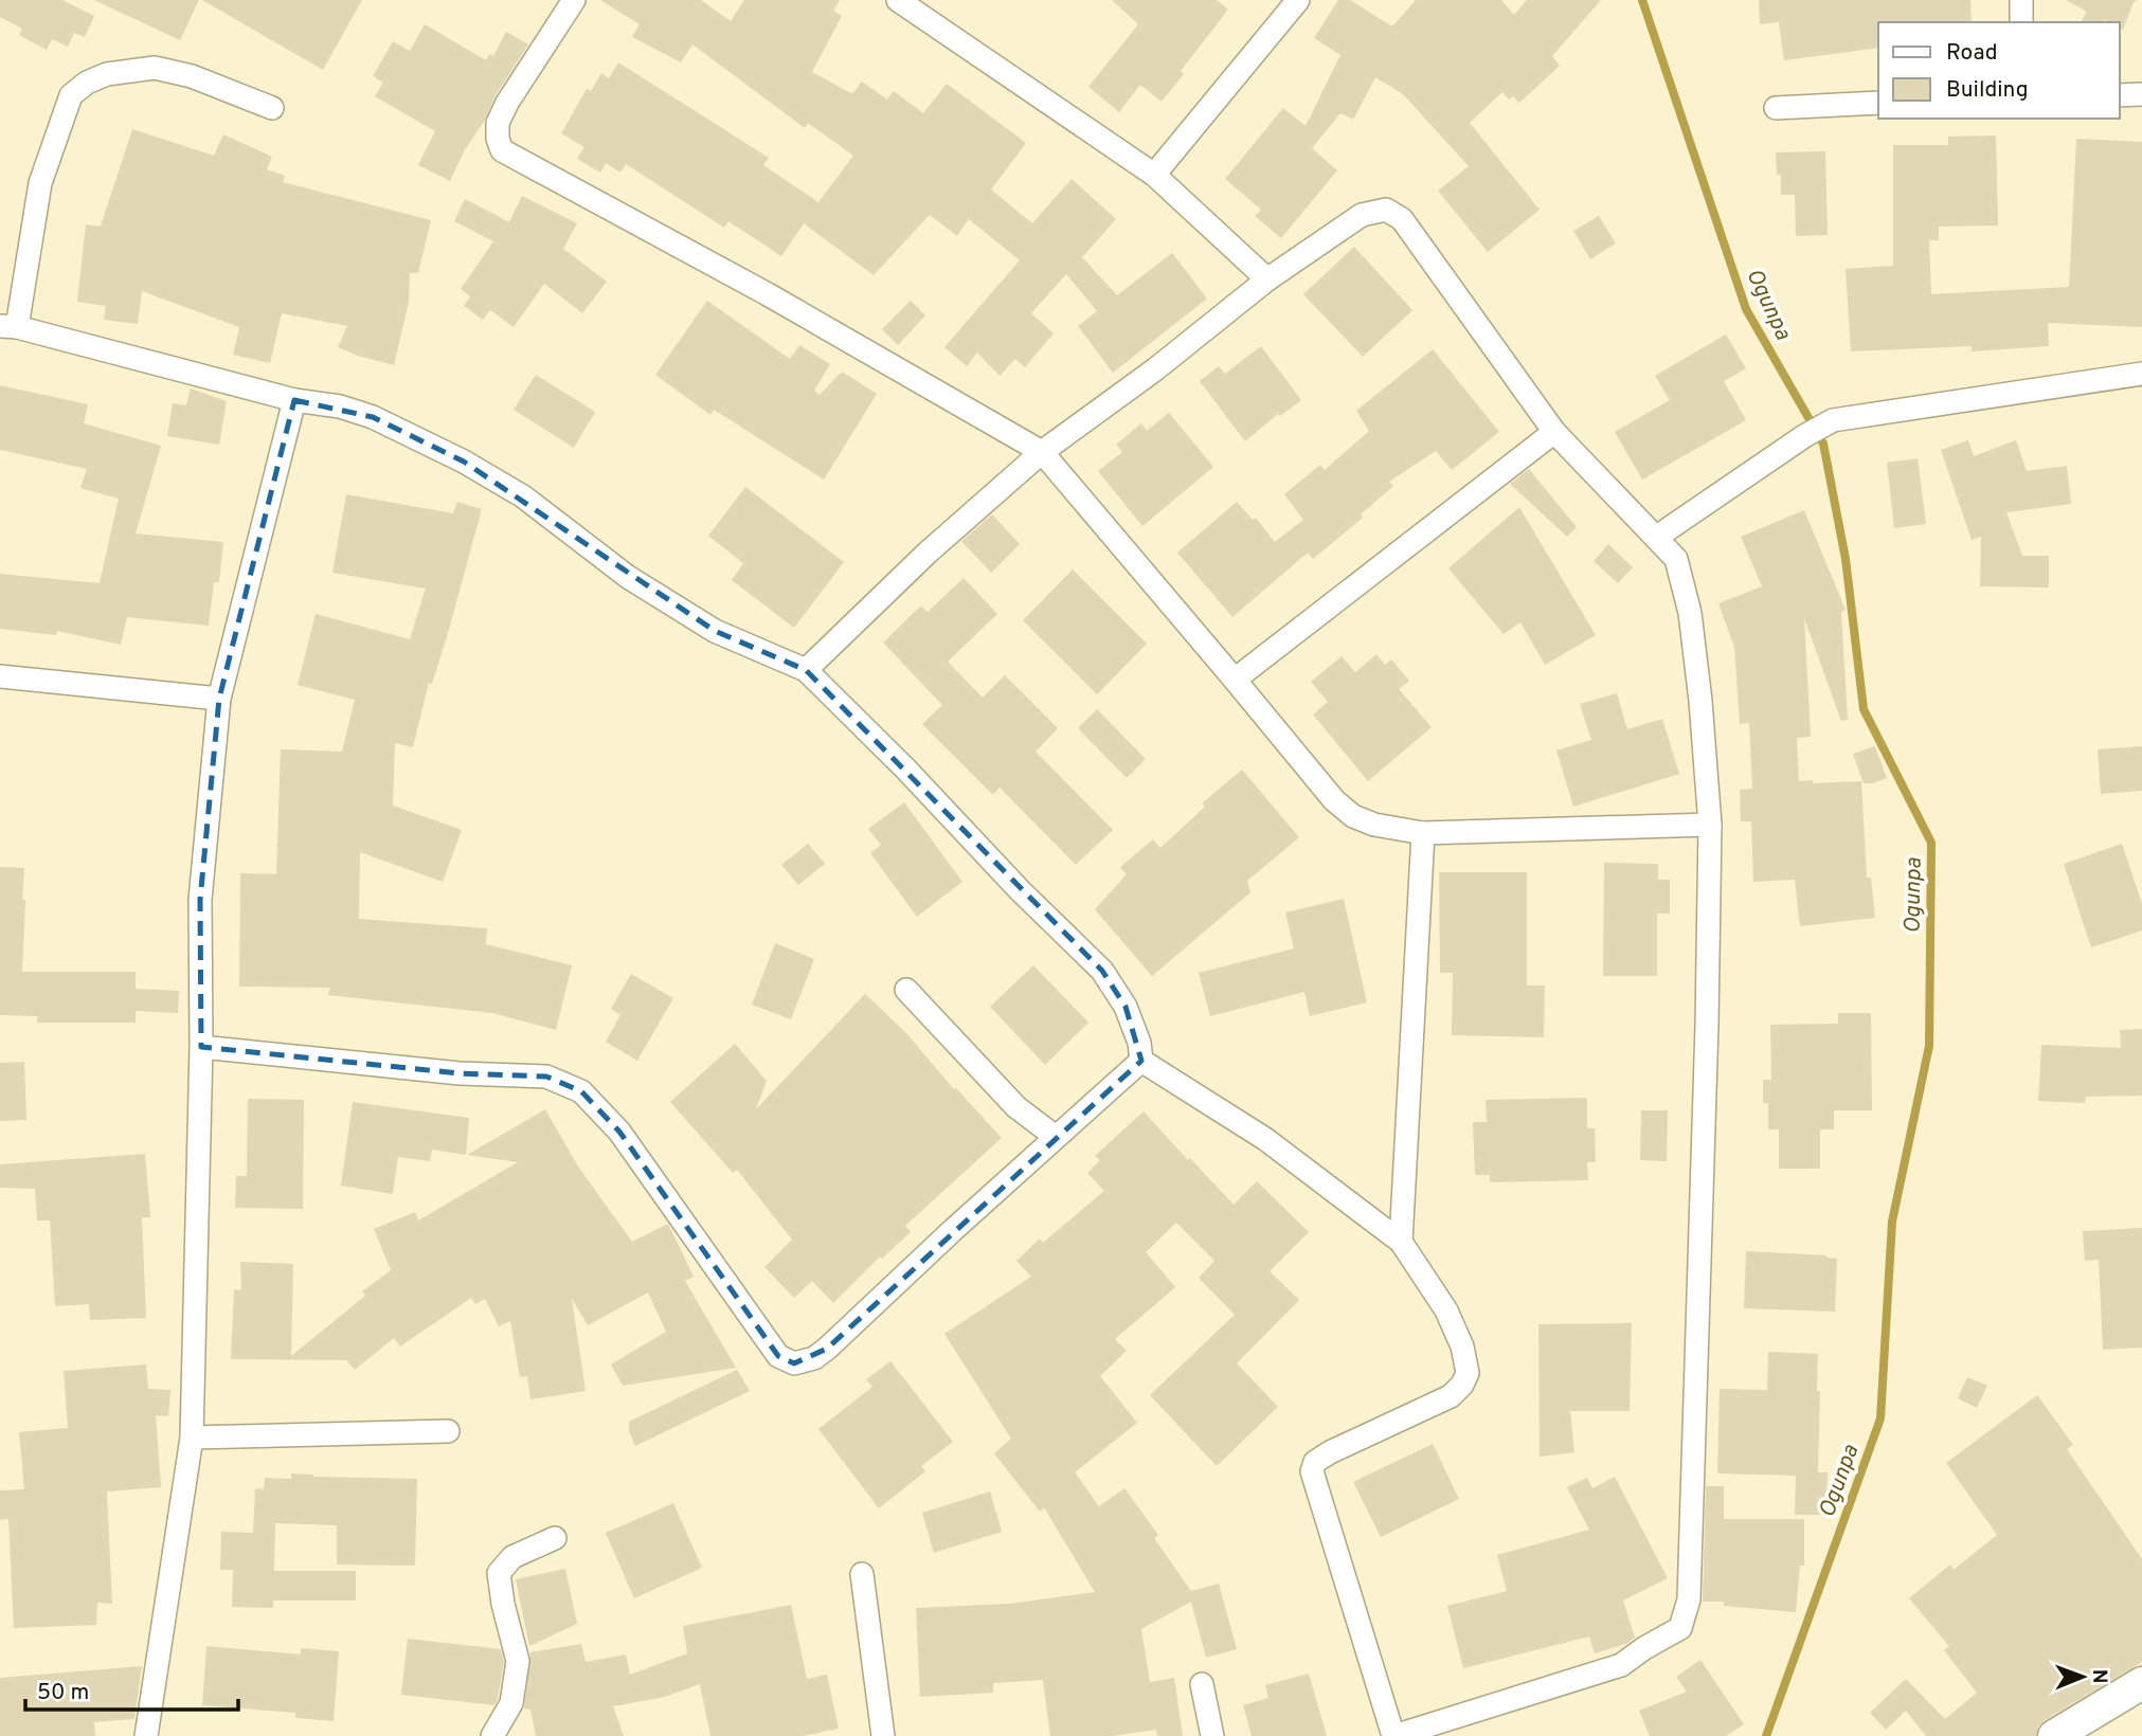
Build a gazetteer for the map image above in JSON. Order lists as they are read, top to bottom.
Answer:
{
  "water": ["Ogunpa"],
  "legend": ["Road", "Building"],
  "scale_bar": "50 m",
  "north": "right"
}
